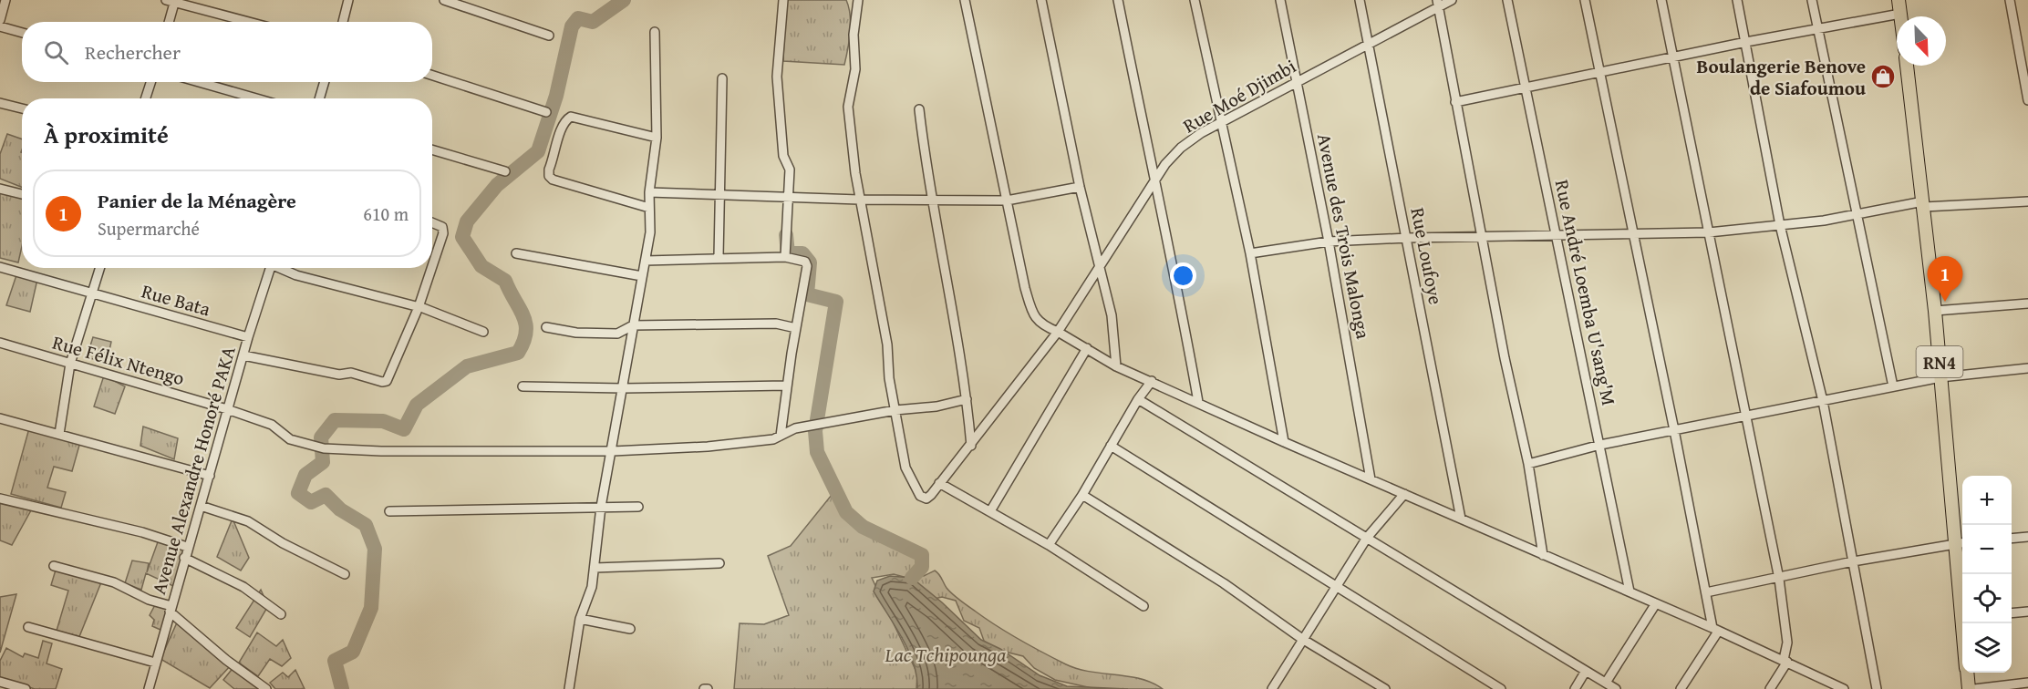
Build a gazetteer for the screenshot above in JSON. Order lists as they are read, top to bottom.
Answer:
{
  "streets": {
    "highway": ["RN4"],
    "street": [
      "Rue Moé Djimbi",
      "Avenue des Trois Malonga",
      "Rue Loufoye",
      "Rue André Loemba U'sang'M",
      "Rue Bata",
      "Rue Félix Ntengo",
      "Avenue Alexandre Honoré PAKA"
    ]
  },
  "crossings": [
    ["Rue Moé Djimbi", "Avenue des Trois Malonga"],
    ["Rue Moé Djimbi", "Rue Loufoye"],
    ["Rue Moé Djimbi", "Rue Félix Ntengo"],
    ["Rue Bata", "Avenue Alexandre Honoré PAKA"],
    ["Rue Félix Ntengo", "Avenue Alexandre Honoré PAKA"]
  ],
  "water": ["Lac Tchipounga"],
  "places": {
    "shop": ["Boulangerie Benove de Siafoumou"]
  },
  "north": "bottom right",
  "page": {
    "search": "Rechercher",
    "heading": "À proximité",
    "list": [
      {
        "mark": "1",
        "name": "Panier de la Ménagère",
        "note": "Supermarché",
        "value": "610 m"
      }
    ],
    "pins": "1",
    "map_buttons": ["+", "−"]
  }
}
